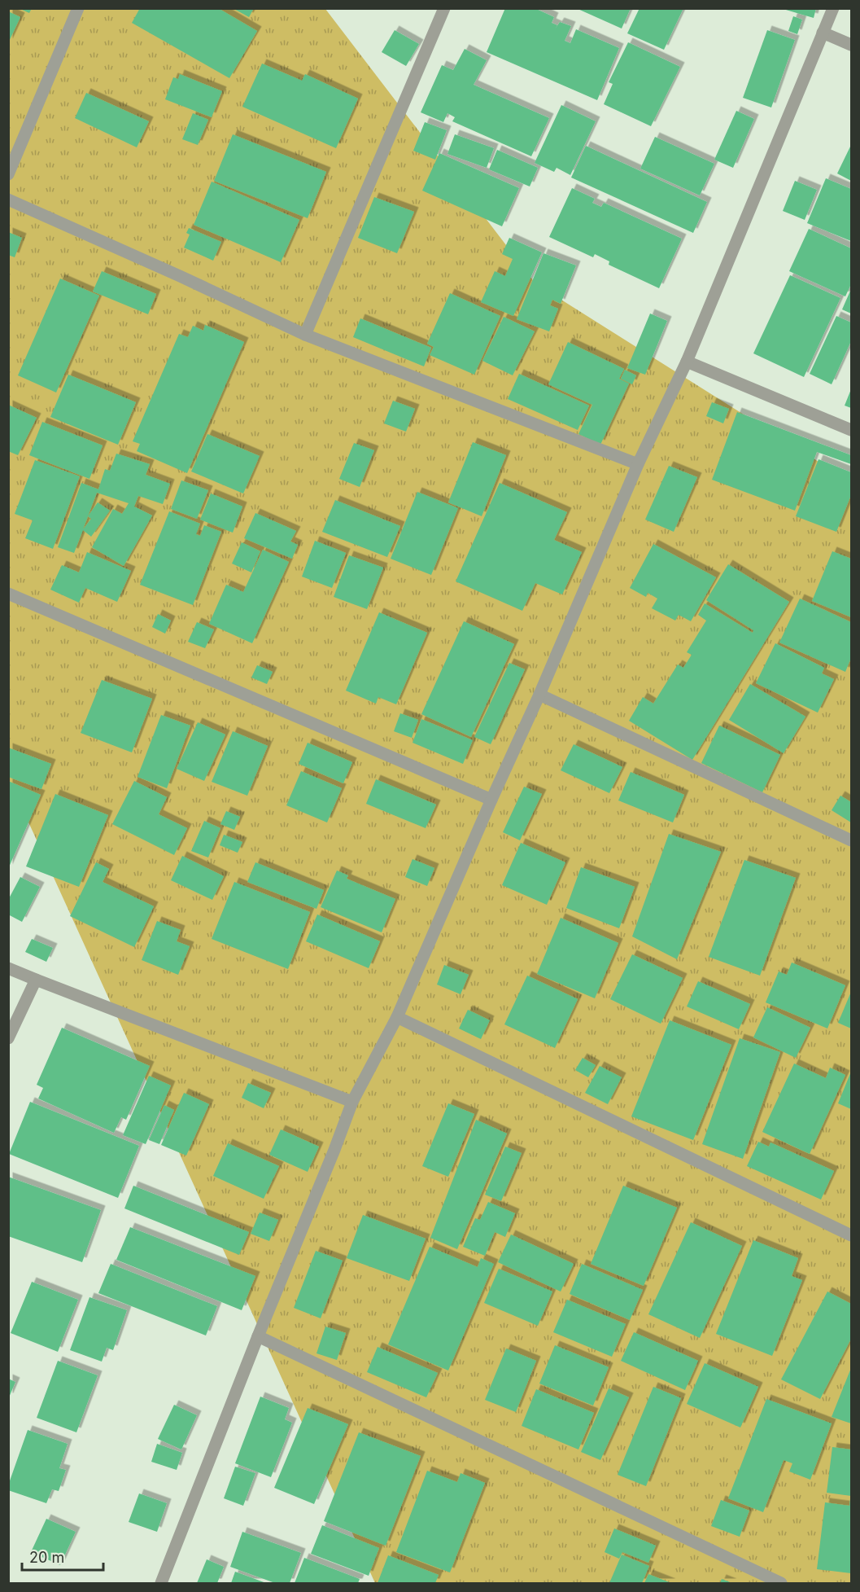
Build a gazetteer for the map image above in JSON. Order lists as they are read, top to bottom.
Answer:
{
  "scale_bar": "20 m"
}
